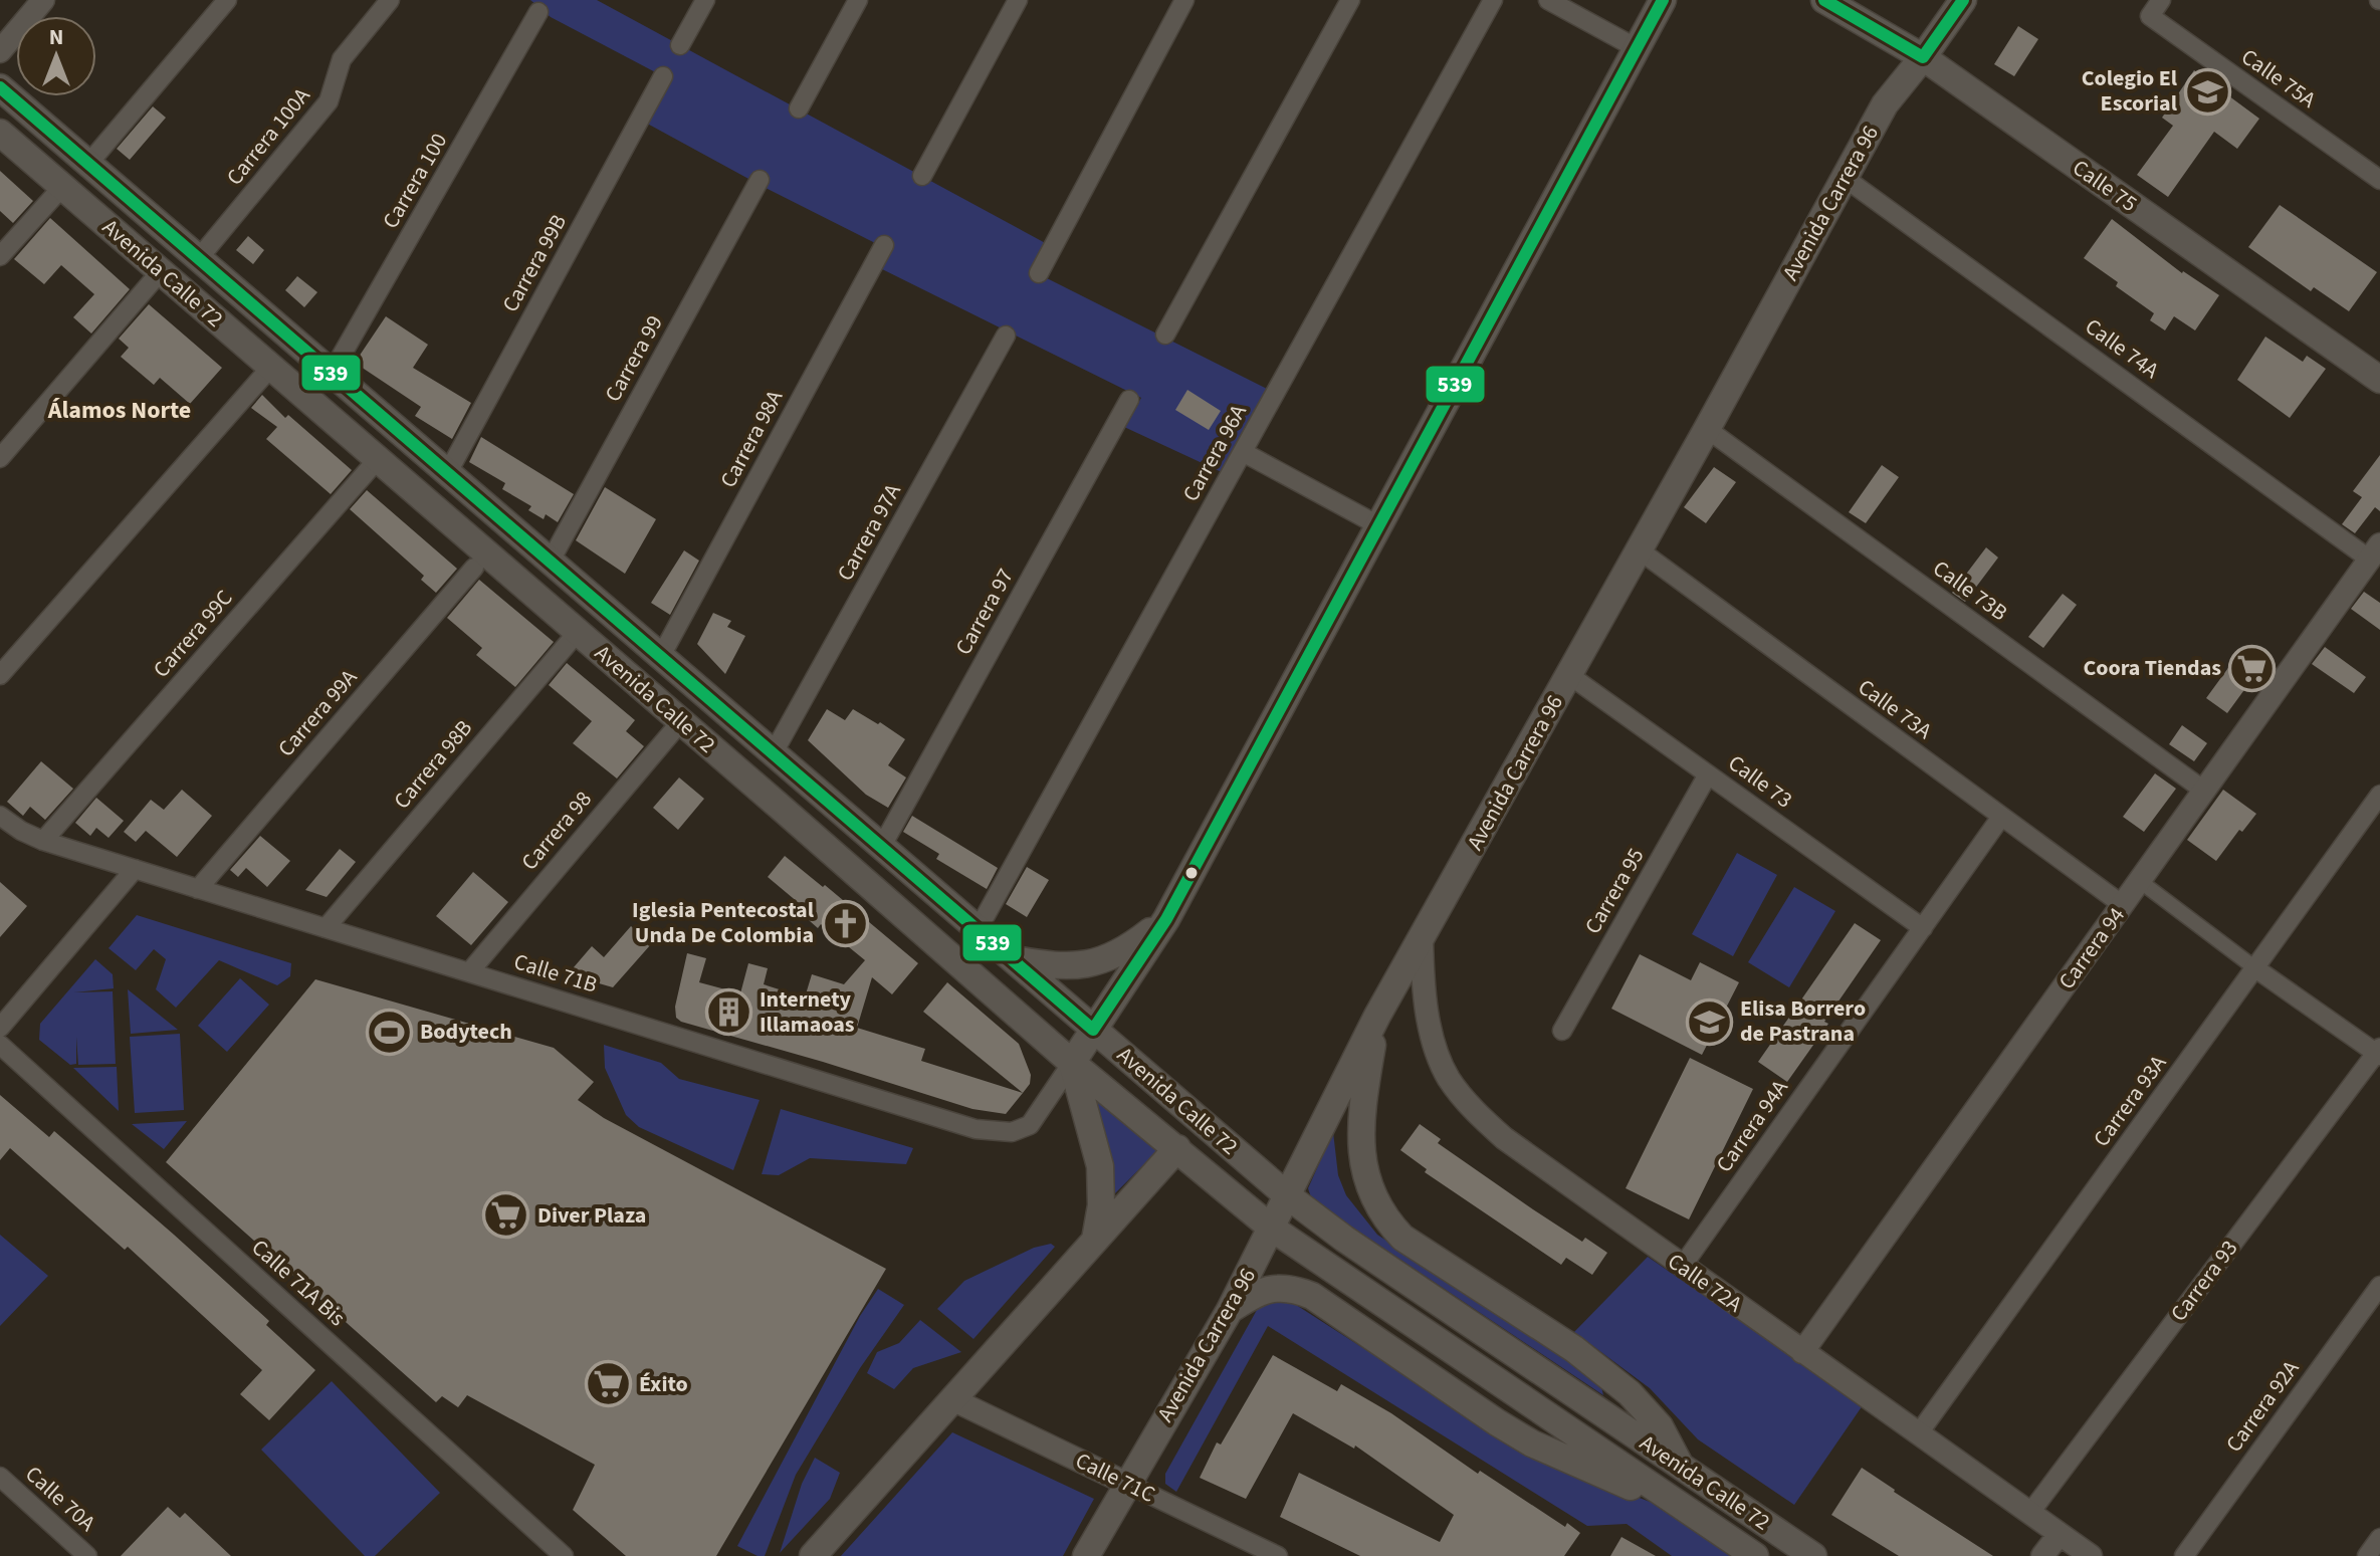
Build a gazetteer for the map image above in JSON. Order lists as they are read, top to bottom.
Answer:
{
  "streets": {
    "main road": ["Calle 75", "Avenida Carrera 96", "Avenida Calle 72"],
    "street": [
      "Calle 75A",
      "Carrera 100A",
      "Carrera 100",
      "Carrera 99B",
      "Calle 74A",
      "Carrera 99",
      "Carrera 98A",
      "Carrera 96A",
      "Carrera 97A",
      "Calle 73B",
      "Carrera 97",
      "Carrera 99C",
      "Calle 73A",
      "Carrera 99A",
      "Carrera 98B",
      "Calle 73",
      "Carrera 98",
      "Carrera 95",
      "Carrera 94",
      "Calle 71B",
      "Carrera 93A",
      "Carrera 94A",
      "Carrera 93",
      "Calle 71A Bis",
      "Calle 72A",
      "Carrera 92A",
      "Calle 71C",
      "Calle 70A"
    ]
  },
  "crossings": [
    ["Carrera 100A", "Avenida Calle 72"],
    ["Carrera 100", "Avenida Calle 72"],
    ["Calle 75", "Avenida Carrera 96"],
    ["Avenida Carrera 96", "Avenida Calle 72"],
    ["Avenida Carrera 96", "Calle 74A"],
    ["Avenida Carrera 96", "Calle 73B"],
    ["Avenida Carrera 96", "Calle 73A"],
    ["Avenida Carrera 96", "Calle 73"],
    ["Avenida Carrera 96", "Calle 72A"],
    ["Avenida Carrera 96", "Calle 71C"],
    ["Carrera 99B", "Avenida Calle 72"],
    ["Avenida Calle 72", "Carrera 99"],
    ["Avenida Calle 72", "Carrera 98A"],
    ["Avenida Calle 72", "Carrera 96A"],
    ["Avenida Calle 72", "Carrera 97A"],
    ["Avenida Calle 72", "Carrera 97"],
    ["Avenida Calle 72", "Carrera 99C"],
    ["Avenida Calle 72", "Carrera 98B"],
    ["Avenida Calle 72", "Carrera 98"],
    ["Avenida Calle 72", "Calle 71B"],
    ["Calle 74A", "Carrera 94"],
    ["Calle 73B", "Carrera 94"],
    ["Carrera 99C", "Calle 71B"],
    ["Calle 73A", "Carrera 94"],
    ["Calle 73A", "Carrera 94A"],
    ["Carrera 99A", "Calle 71B"],
    ["Carrera 98B", "Calle 71B"],
    ["Calle 73", "Carrera 95"],
    ["Calle 73", "Carrera 94A"],
    ["Carrera 98", "Calle 71B"],
    ["Carrera 94", "Calle 72A"],
    ["Carrera 93A", "Calle 72A"],
    ["Carrera 94A", "Calle 72A"],
    ["Carrera 93", "Calle 72A"]
  ],
  "districts": ["Álamos Norte"],
  "places": {
    "school or university": ["Colegio El Escorial", "Elisa Borrero de Pastrana"],
    "supermarket": ["Coora Tiendas", "Diver Plaza", "Éxito"],
    "church": ["Iglesia Pentecostal Unda De Colombia"],
    "building": ["Internety Illamaoas"],
    "sports": ["Bodytech"]
  },
  "lines": ["transit line 539"],
  "north": "top"
}
